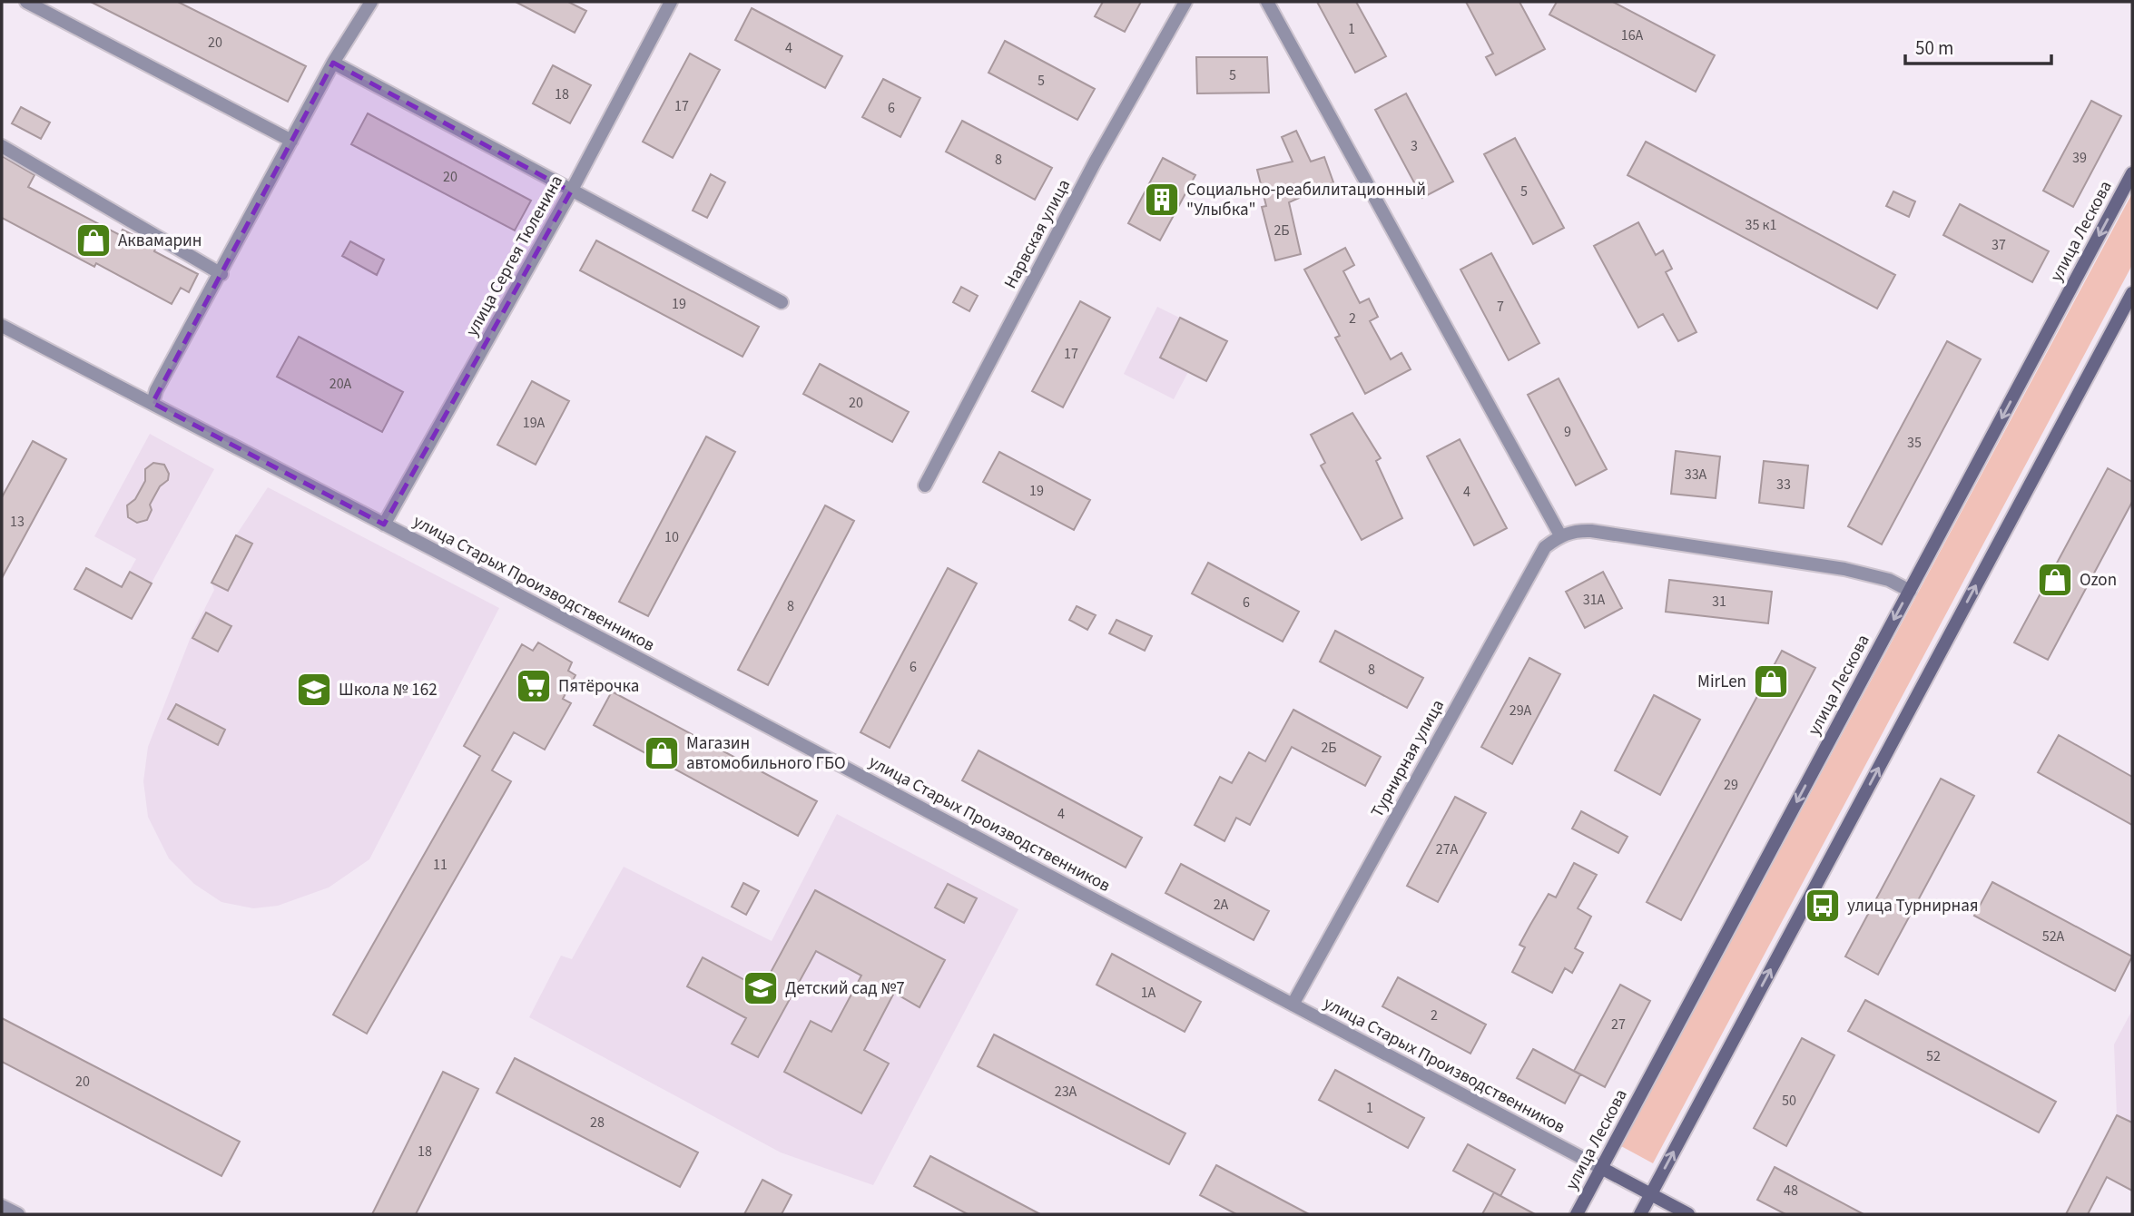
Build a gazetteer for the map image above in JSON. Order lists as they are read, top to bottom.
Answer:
{
  "streets": {
    "main road": ["улица Лескова", "улица Старых Производственников"],
    "street": ["Нарвская улица", "улица Сергея Тюленина", "Турнирная улица"]
  },
  "crossings": [
    ["улица Лескова", "улица Старых Производственников"],
    ["улица Сергея Тюленина", "улица Старых Производственников"],
    ["улица Старых Производственников", "Турнирная улица"]
  ],
  "places": {
    "building": ["Социально-реабилитационный \"Улыбка\""],
    "shop": [
      "Аквамарин",
      "Ozon",
      "MirLen",
      "Магазин автомобильного ГБО"
    ],
    "supermarket": ["Пятёрочка"],
    "school or university": ["Школа № 162", "Детский сад №7"],
    "bus stop": ["улица Турнирная"]
  },
  "house_numbers": [
    "1",
    "16А",
    "20",
    "4",
    "5",
    "5",
    "18",
    "17",
    "6",
    "3",
    "39",
    "8",
    "20",
    "5",
    "35 к1",
    "2Б",
    "37",
    "19",
    "7",
    "2",
    "17",
    "20А",
    "20",
    "19А",
    "9",
    "35",
    "33А",
    "33",
    "19",
    "4",
    "13",
    "10",
    "31А",
    "31",
    "6",
    "8",
    "6",
    "8",
    "29А",
    "2Б",
    "29",
    "4",
    "27А",
    "11",
    "2А",
    "52А",
    "1А",
    "2",
    "27",
    "52",
    "20",
    "23А",
    "50",
    "1",
    "28",
    "18",
    "48"
  ],
  "scale_bar": "50 m"
}
